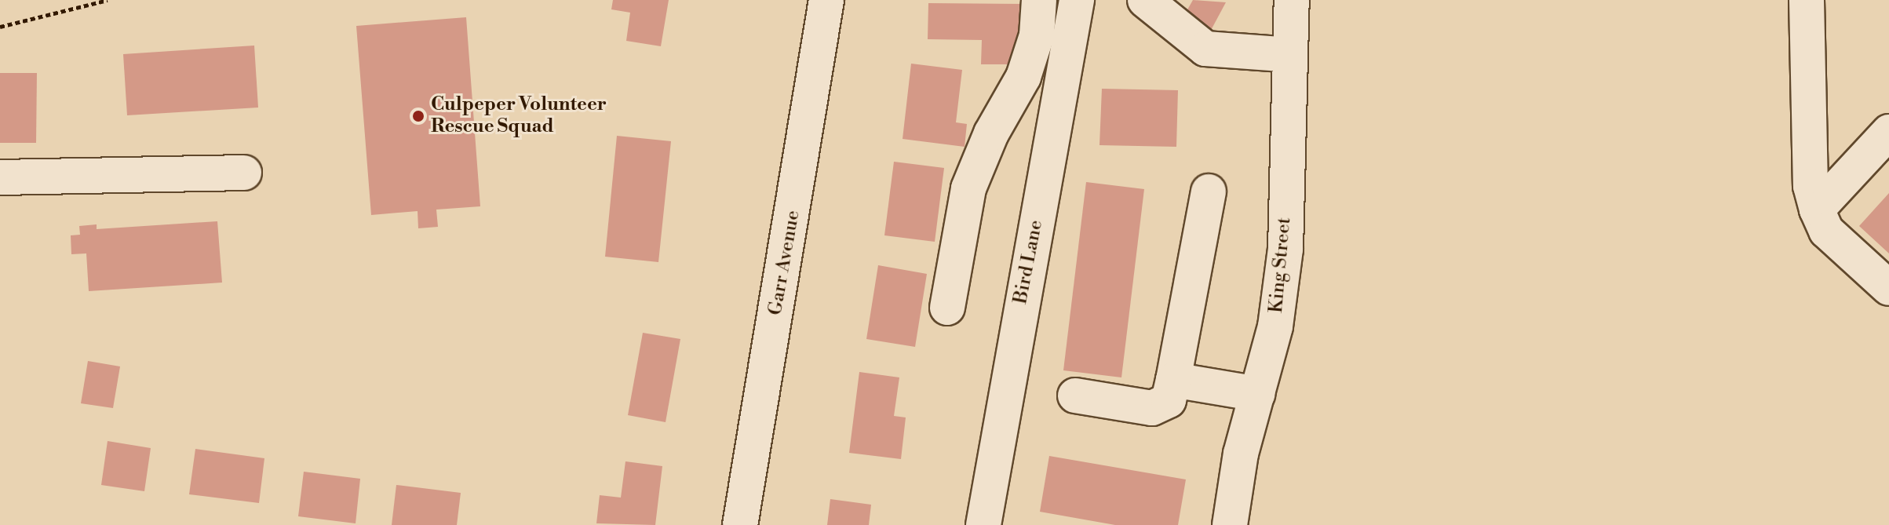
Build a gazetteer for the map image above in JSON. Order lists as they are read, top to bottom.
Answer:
{
  "streets": {
    "street": ["Bird Lane", "Garr Avenue", "King Street"]
  },
  "places": ["Culpeper Volunteer Rescue Squad"]
}
